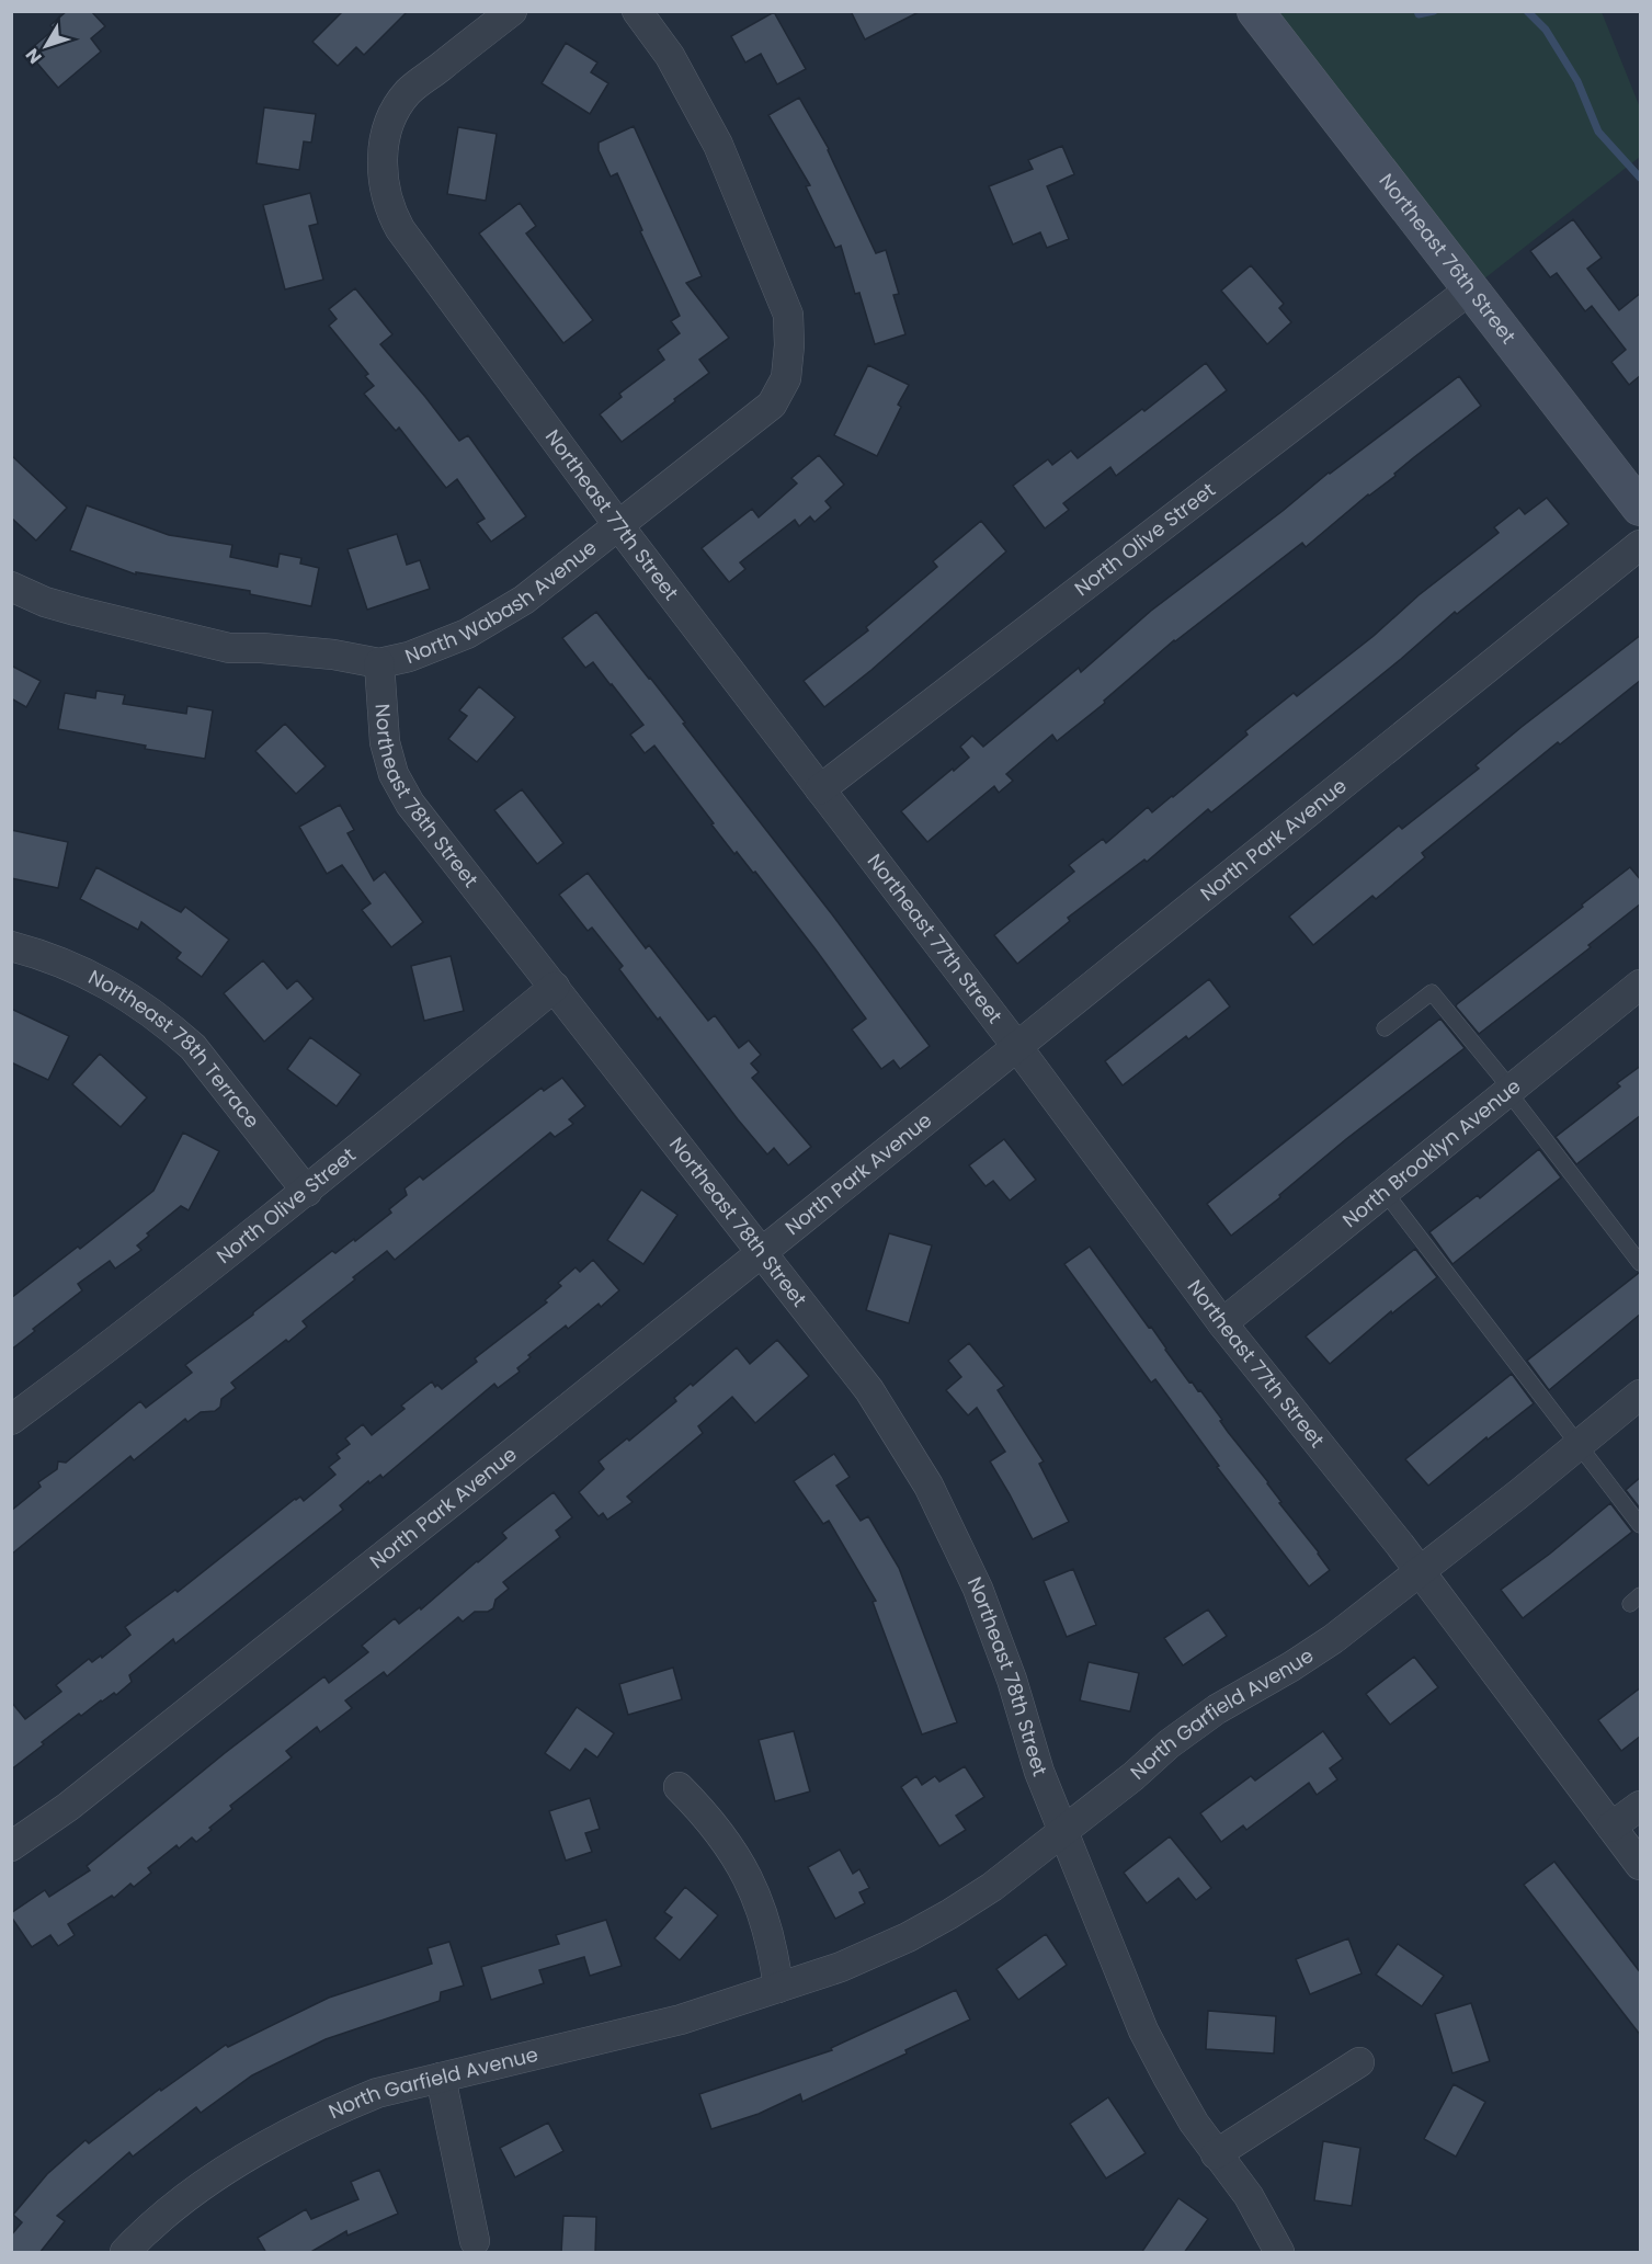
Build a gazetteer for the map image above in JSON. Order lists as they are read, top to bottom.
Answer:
{
  "streets": {
    "street": [
      "Northeast 76th Street",
      "Northeast 77th Street",
      "North Olive Street",
      "North Wabash Avenue",
      "Northeast 78th Street",
      "North Park Avenue",
      "Northeast 78th Terrace",
      "North Brooklyn Avenue",
      "North Garfield Avenue"
    ]
  },
  "crossings": [
    ["Northeast 76th Street", "North Olive Street"],
    ["Northeast 77th Street", "North Olive Street"],
    ["Northeast 77th Street", "North Wabash Avenue"],
    ["Northeast 77th Street", "North Park Avenue"],
    ["Northeast 77th Street", "North Brooklyn Avenue"],
    ["Northeast 77th Street", "North Garfield Avenue"],
    ["North Olive Street", "Northeast 78th Street"],
    ["North Olive Street", "Northeast 78th Terrace"],
    ["North Wabash Avenue", "Northeast 78th Street"],
    ["Northeast 78th Street", "North Park Avenue"],
    ["Northeast 78th Street", "North Garfield Avenue"]
  ],
  "north": "bottom left"
}
